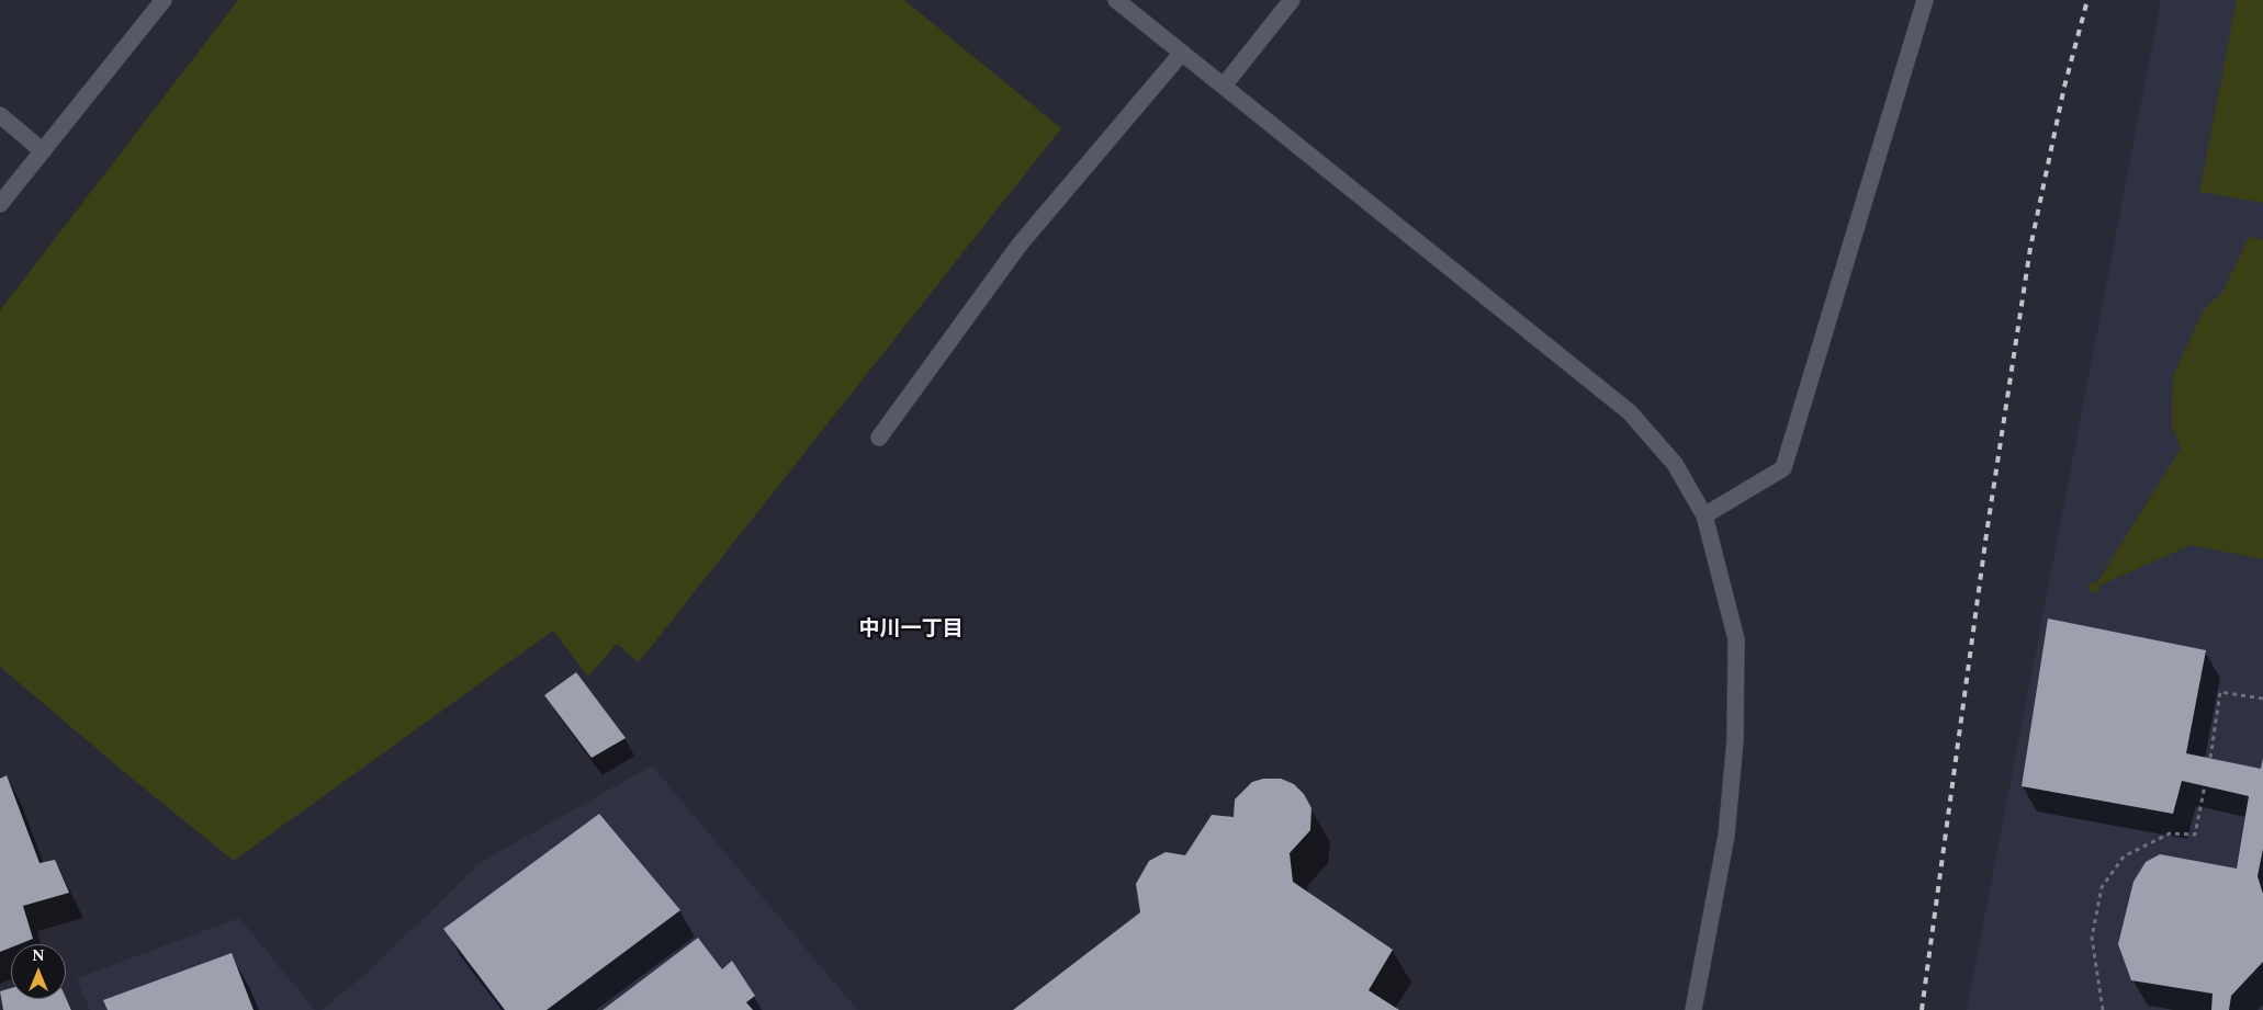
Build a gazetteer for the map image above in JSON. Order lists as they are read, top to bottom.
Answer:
{
  "districts": ["中川一丁目"],
  "north": "top"
}
